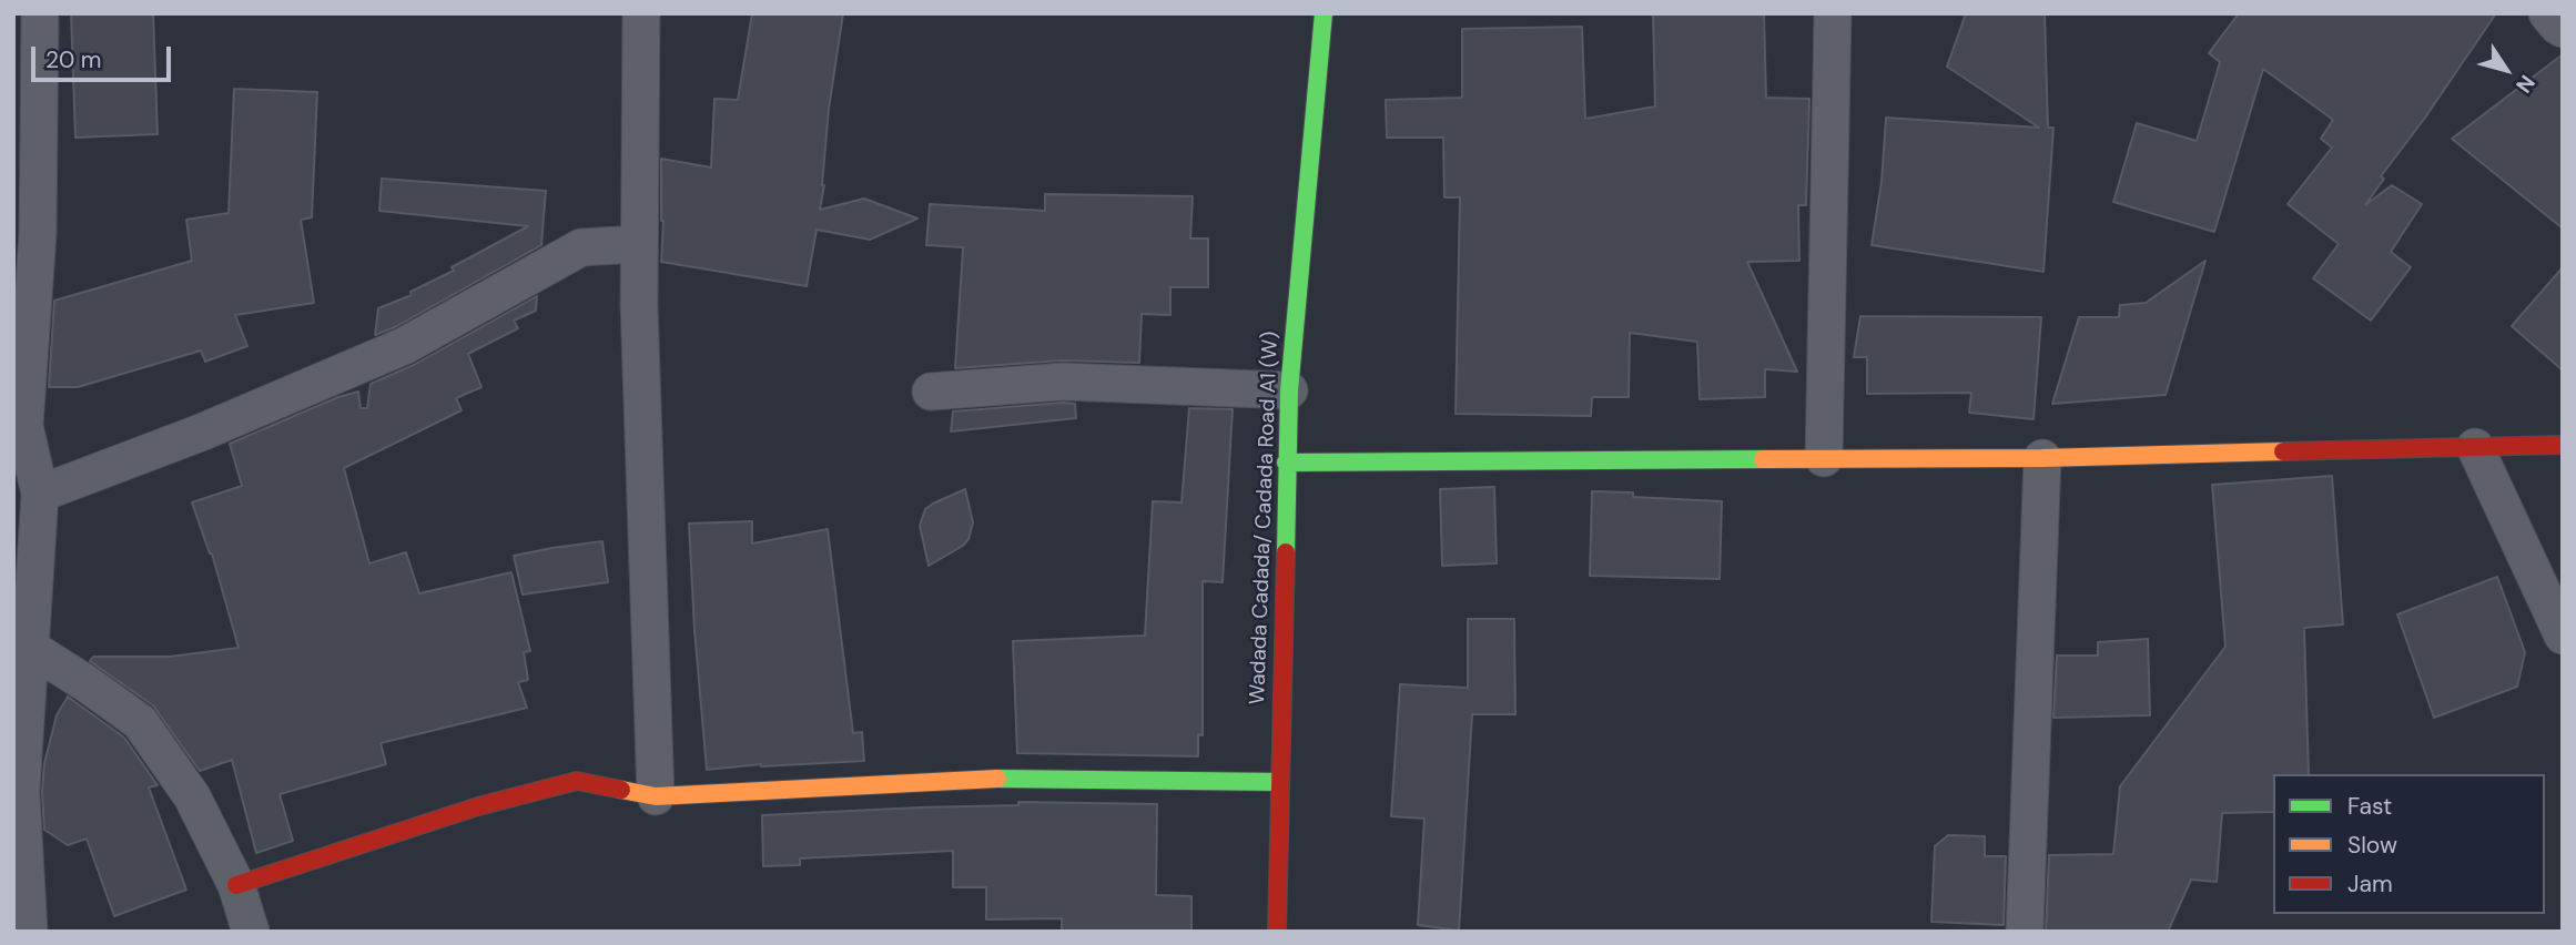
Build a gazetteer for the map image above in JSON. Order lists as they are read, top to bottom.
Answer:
{
  "streets": {
    "street": ["Wadada Cadada/ Cadada Road A1 (W)"]
  },
  "legend": ["Fast", "Slow", "Jam"],
  "scale_bar": "20 m",
  "north": "bottom right"
}
